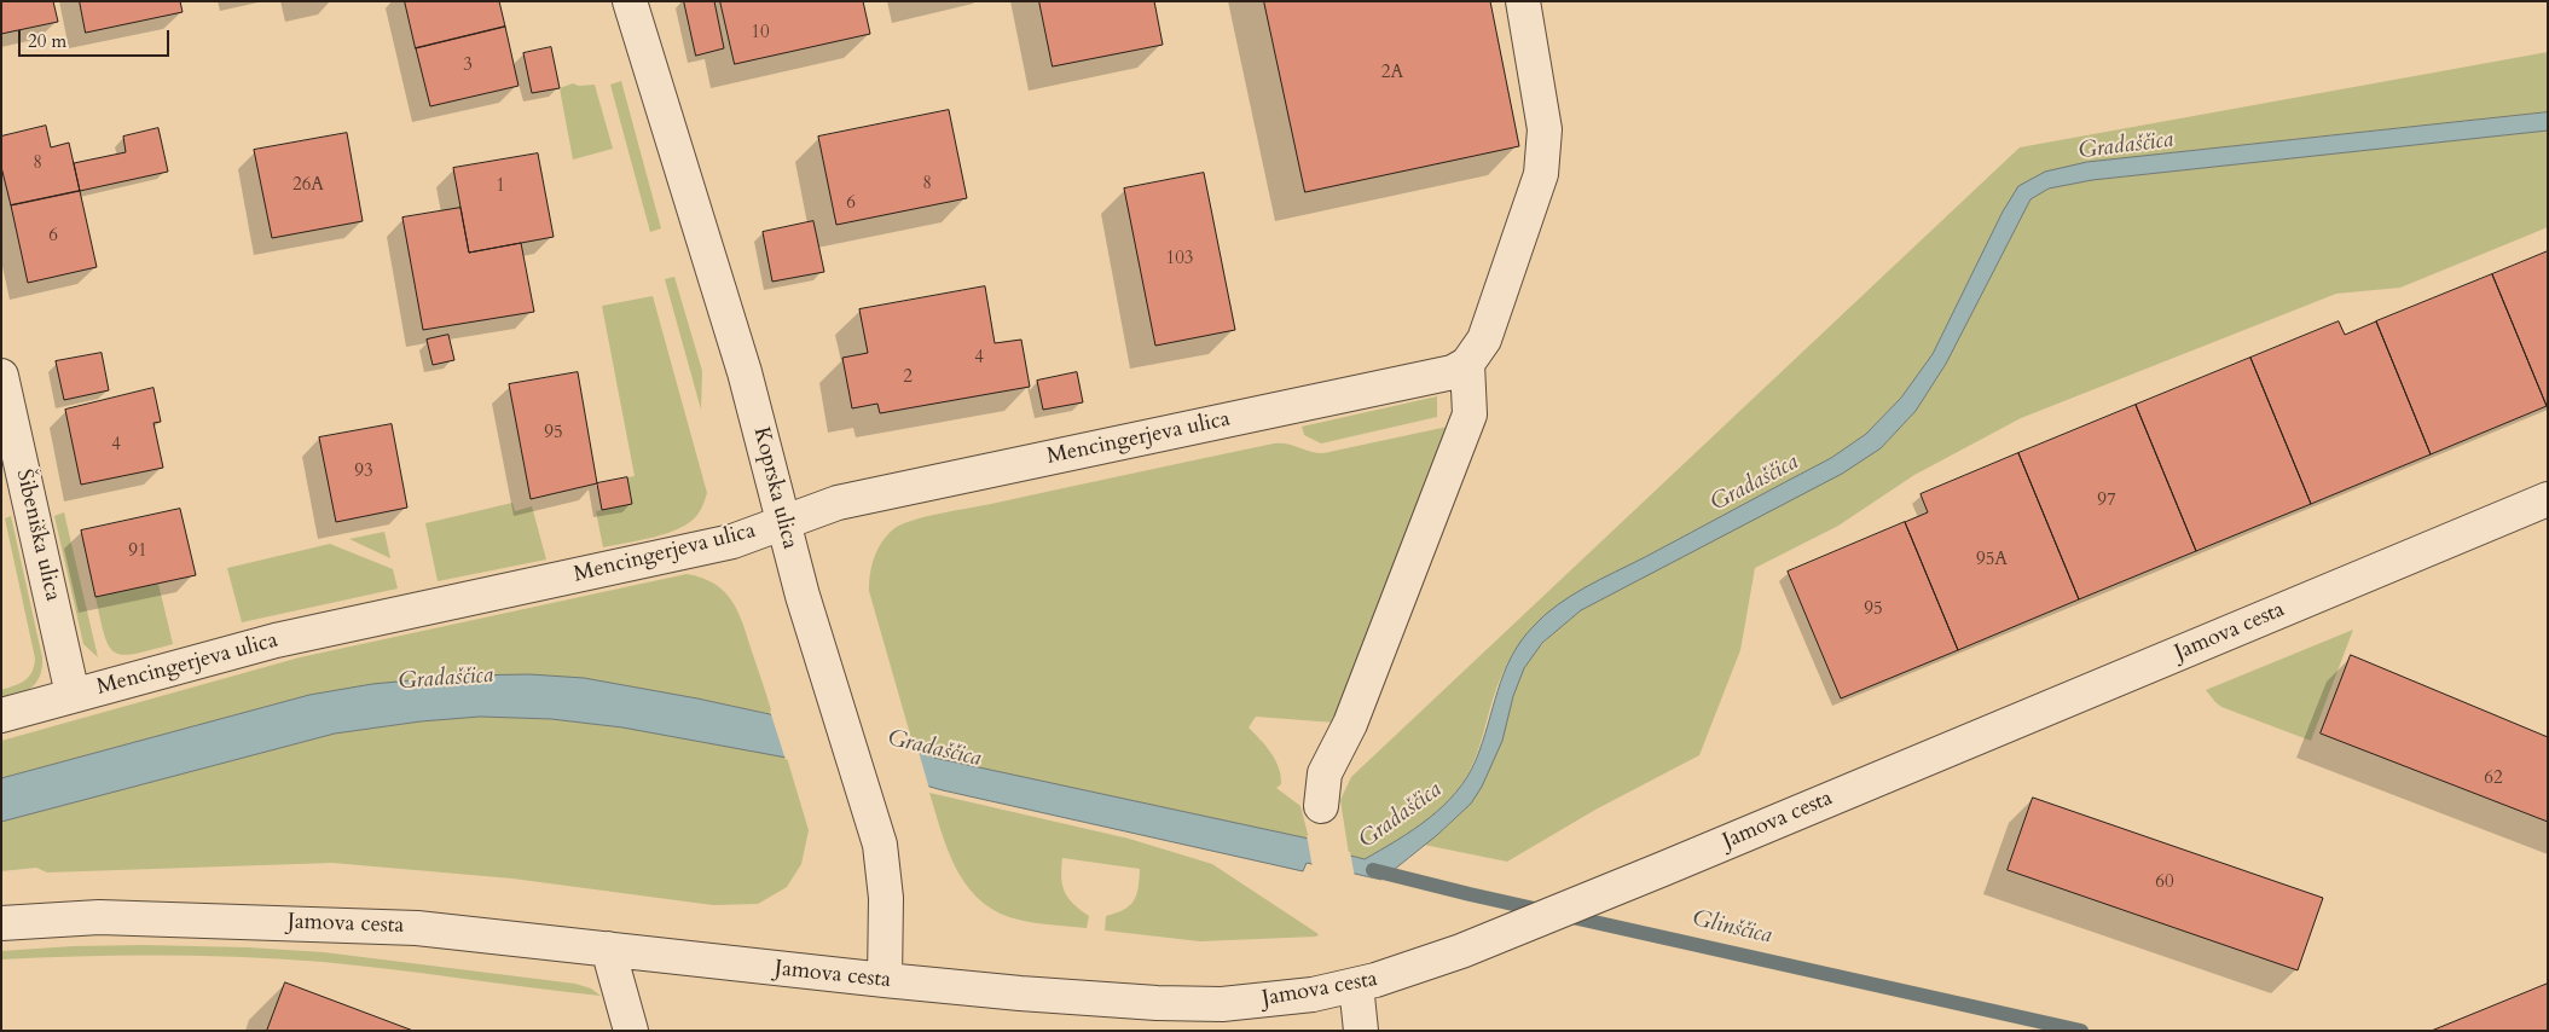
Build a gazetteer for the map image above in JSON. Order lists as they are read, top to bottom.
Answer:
{
  "streets": {
    "street": [
      "Mencingerjeva ulica",
      "Koprska ulica",
      "Šibeniška ulica",
      "Jamova cesta"
    ]
  },
  "crossings": [
    ["Mencingerjeva ulica", "Koprska ulica"],
    ["Mencingerjeva ulica", "Šibeniška ulica"],
    ["Koprska ulica", "Jamova cesta"]
  ],
  "water": ["Gradaščica", "Glinščica"],
  "house_numbers": [
    "10",
    "3",
    "2A",
    "8",
    "8",
    "26A",
    "1",
    "6",
    "6",
    "103",
    "4",
    "2",
    "95",
    "4",
    "93",
    "97",
    "91",
    "95A",
    "95",
    "62",
    "60"
  ],
  "scale_bar": "20 m"
}
